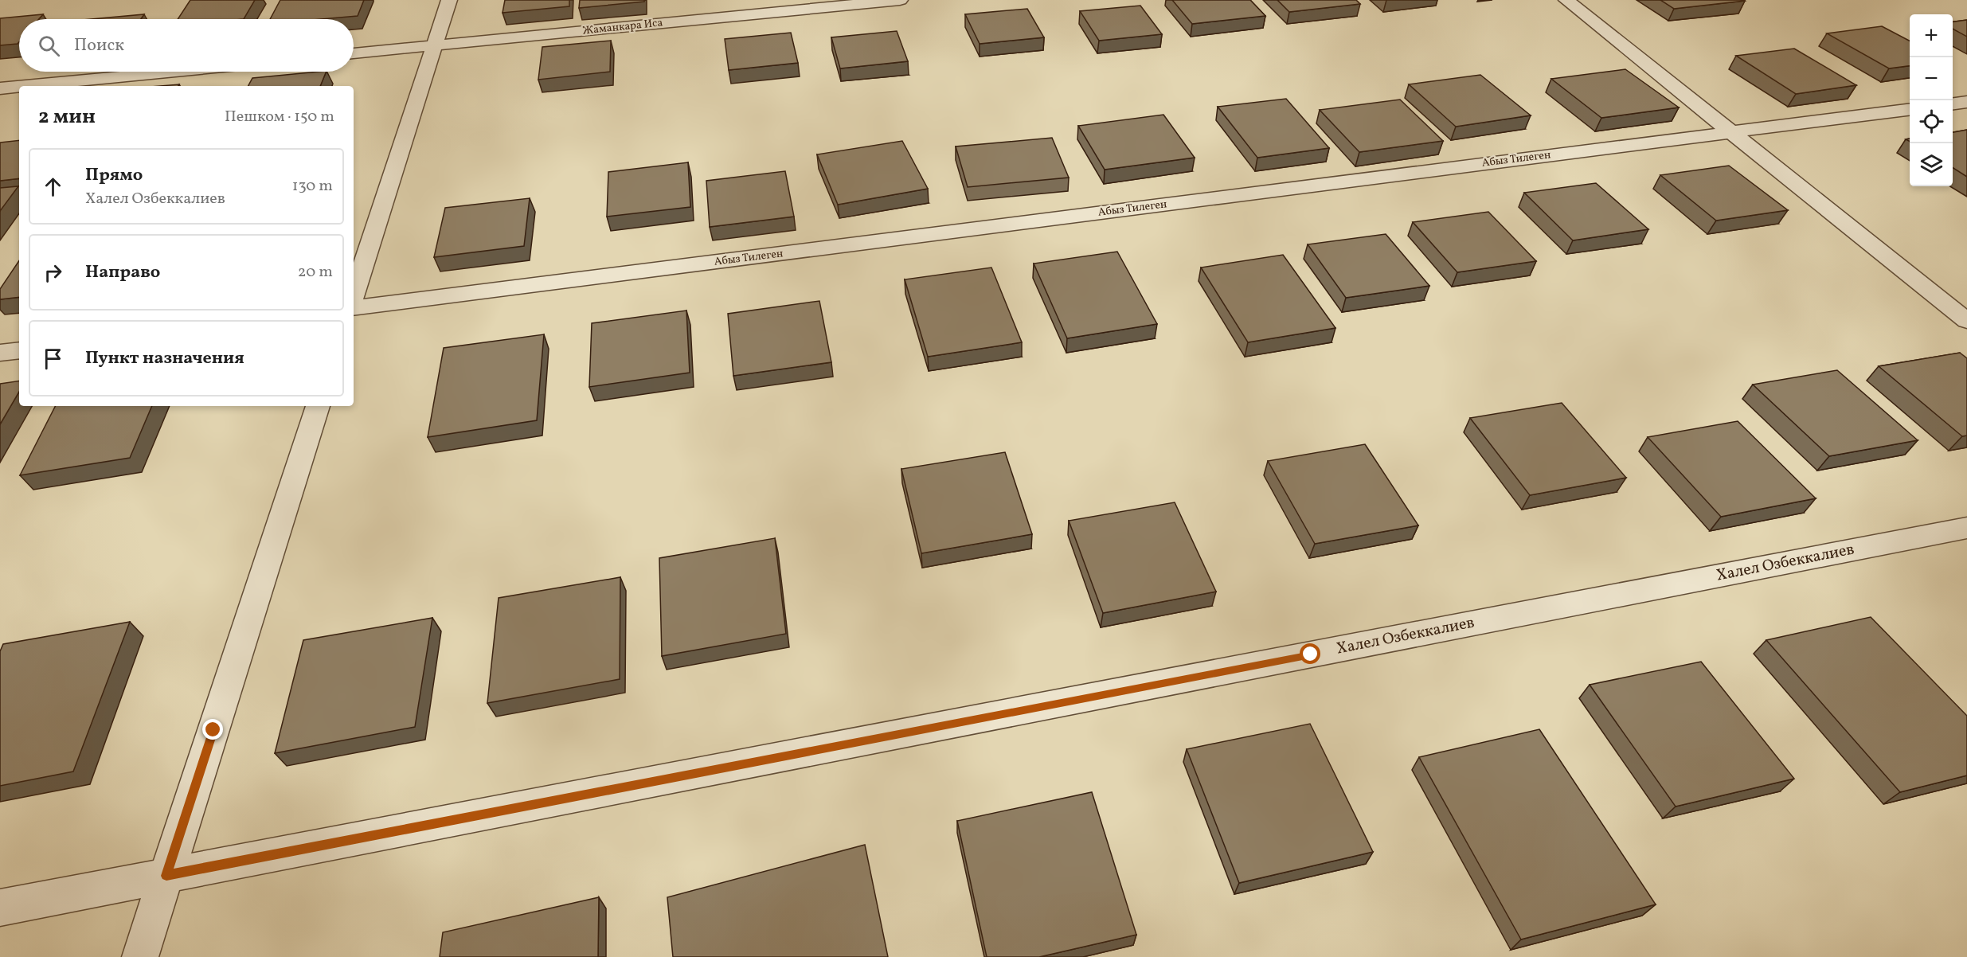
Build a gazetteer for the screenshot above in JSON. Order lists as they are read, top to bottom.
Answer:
{
  "streets": {
    "street": ["Жаманкара Иса", "Абыз Тилеген", "Халел Озбеккалиев"]
  },
  "page": {
    "map_buttons": ["+", "−"],
    "search": "Поиск",
    "heading": ["2 мин", "Пешком · 150 m"],
    "list": [
      ["Прямо", "Халел Озбеккалиев", "130 m"],
      ["Направо", "20 m"],
      "Пункт назначения"
    ]
  }
}
